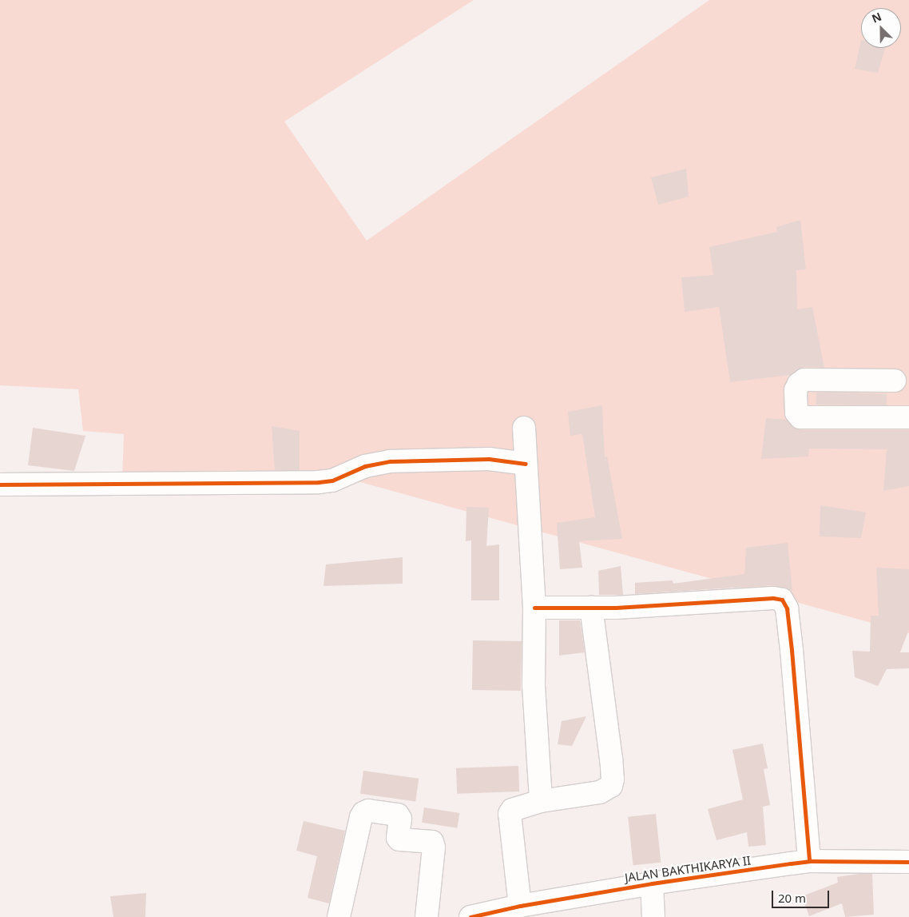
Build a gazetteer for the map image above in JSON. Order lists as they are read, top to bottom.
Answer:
{
  "streets": {
    "street": ["JALAN BAKTHIKARYA II"]
  },
  "scale_bar": "20 m",
  "north": "top left"
}
